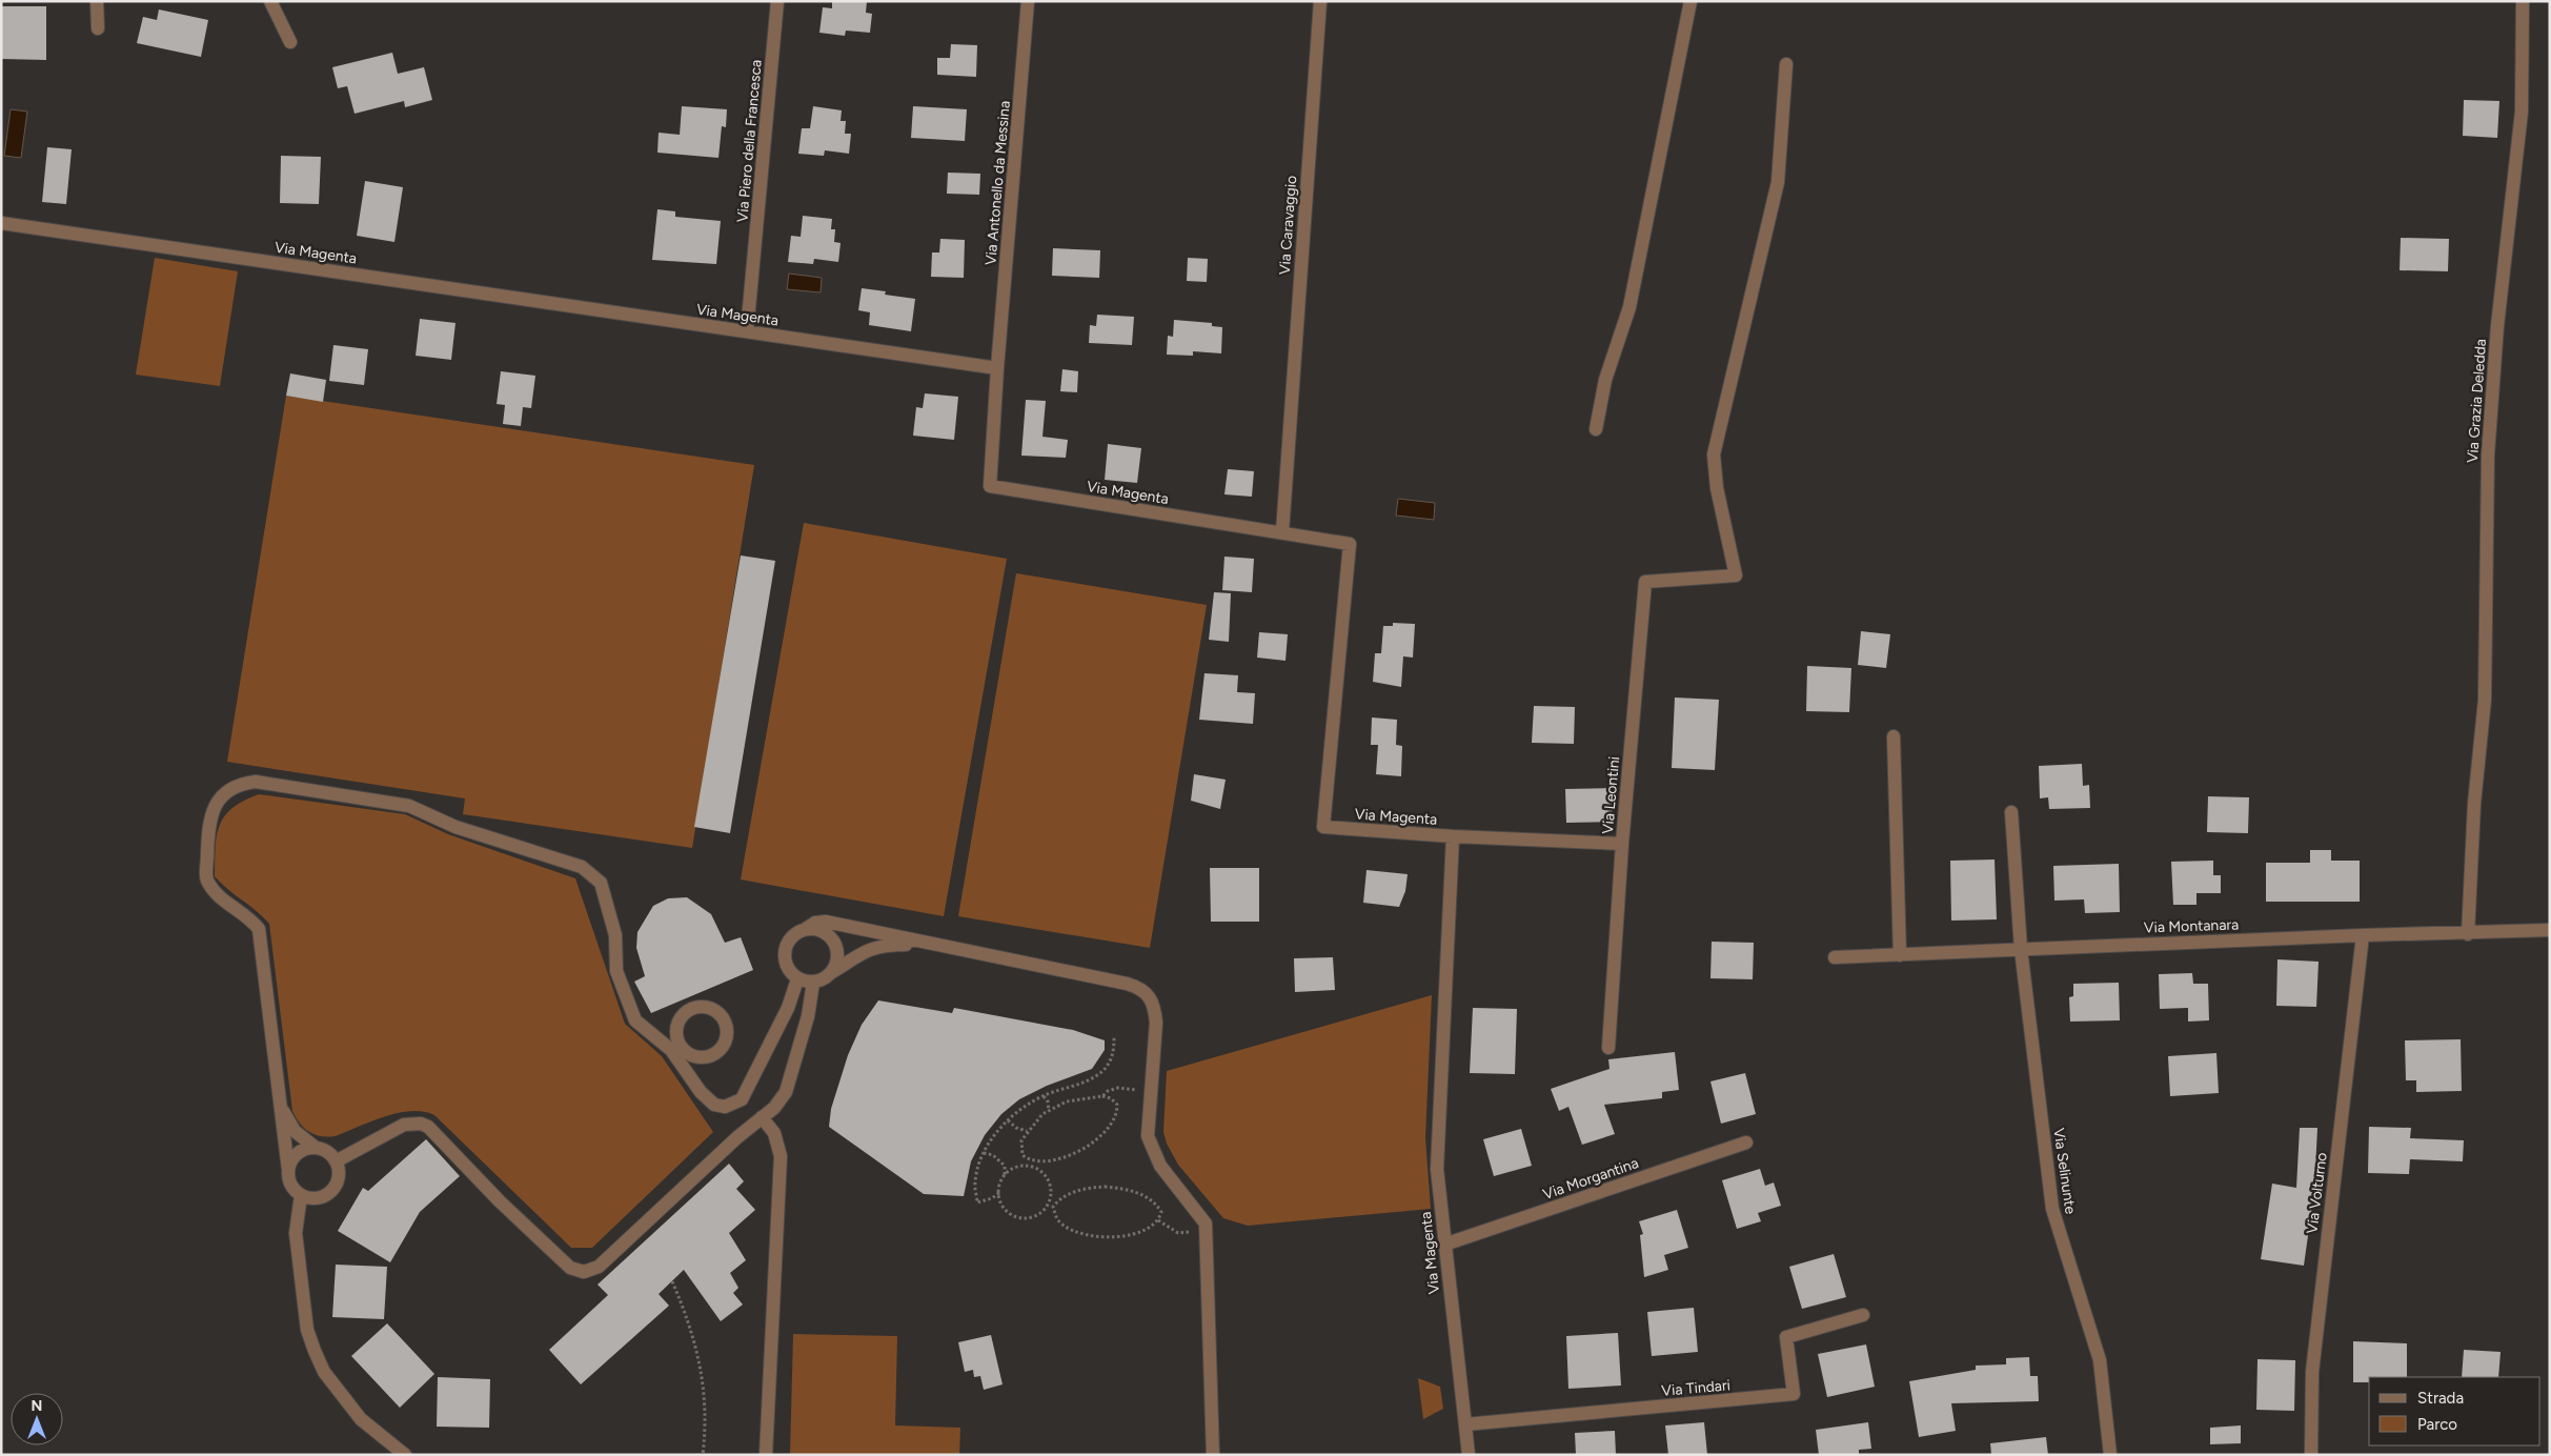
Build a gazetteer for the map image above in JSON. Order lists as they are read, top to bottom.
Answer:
{
  "streets": {
    "street": [
      "Via Piero della Francesca",
      "Via Antonello da Messina",
      "Via Caravaggio",
      "Via Magenta",
      "Via Grazia Deledda",
      "Via Leontini",
      "Via Montanara",
      "Via Selinunte",
      "Via Morgantina",
      "Via Volturno",
      "Via Tindari"
    ]
  },
  "crossings": [
    ["Via Piero della Francesca", "Via Magenta"],
    ["Via Antonello da Messina", "Via Magenta"],
    ["Via Caravaggio", "Via Magenta"],
    ["Via Magenta", "Via Leontini"],
    ["Via Magenta", "Via Morgantina"],
    ["Via Magenta", "Via Tindari"],
    ["Via Grazia Deledda", "Via Montanara"],
    ["Via Montanara", "Via Selinunte"],
    ["Via Montanara", "Via Volturno"]
  ],
  "legend": ["Strada", "Parco"],
  "north": "top"
}
